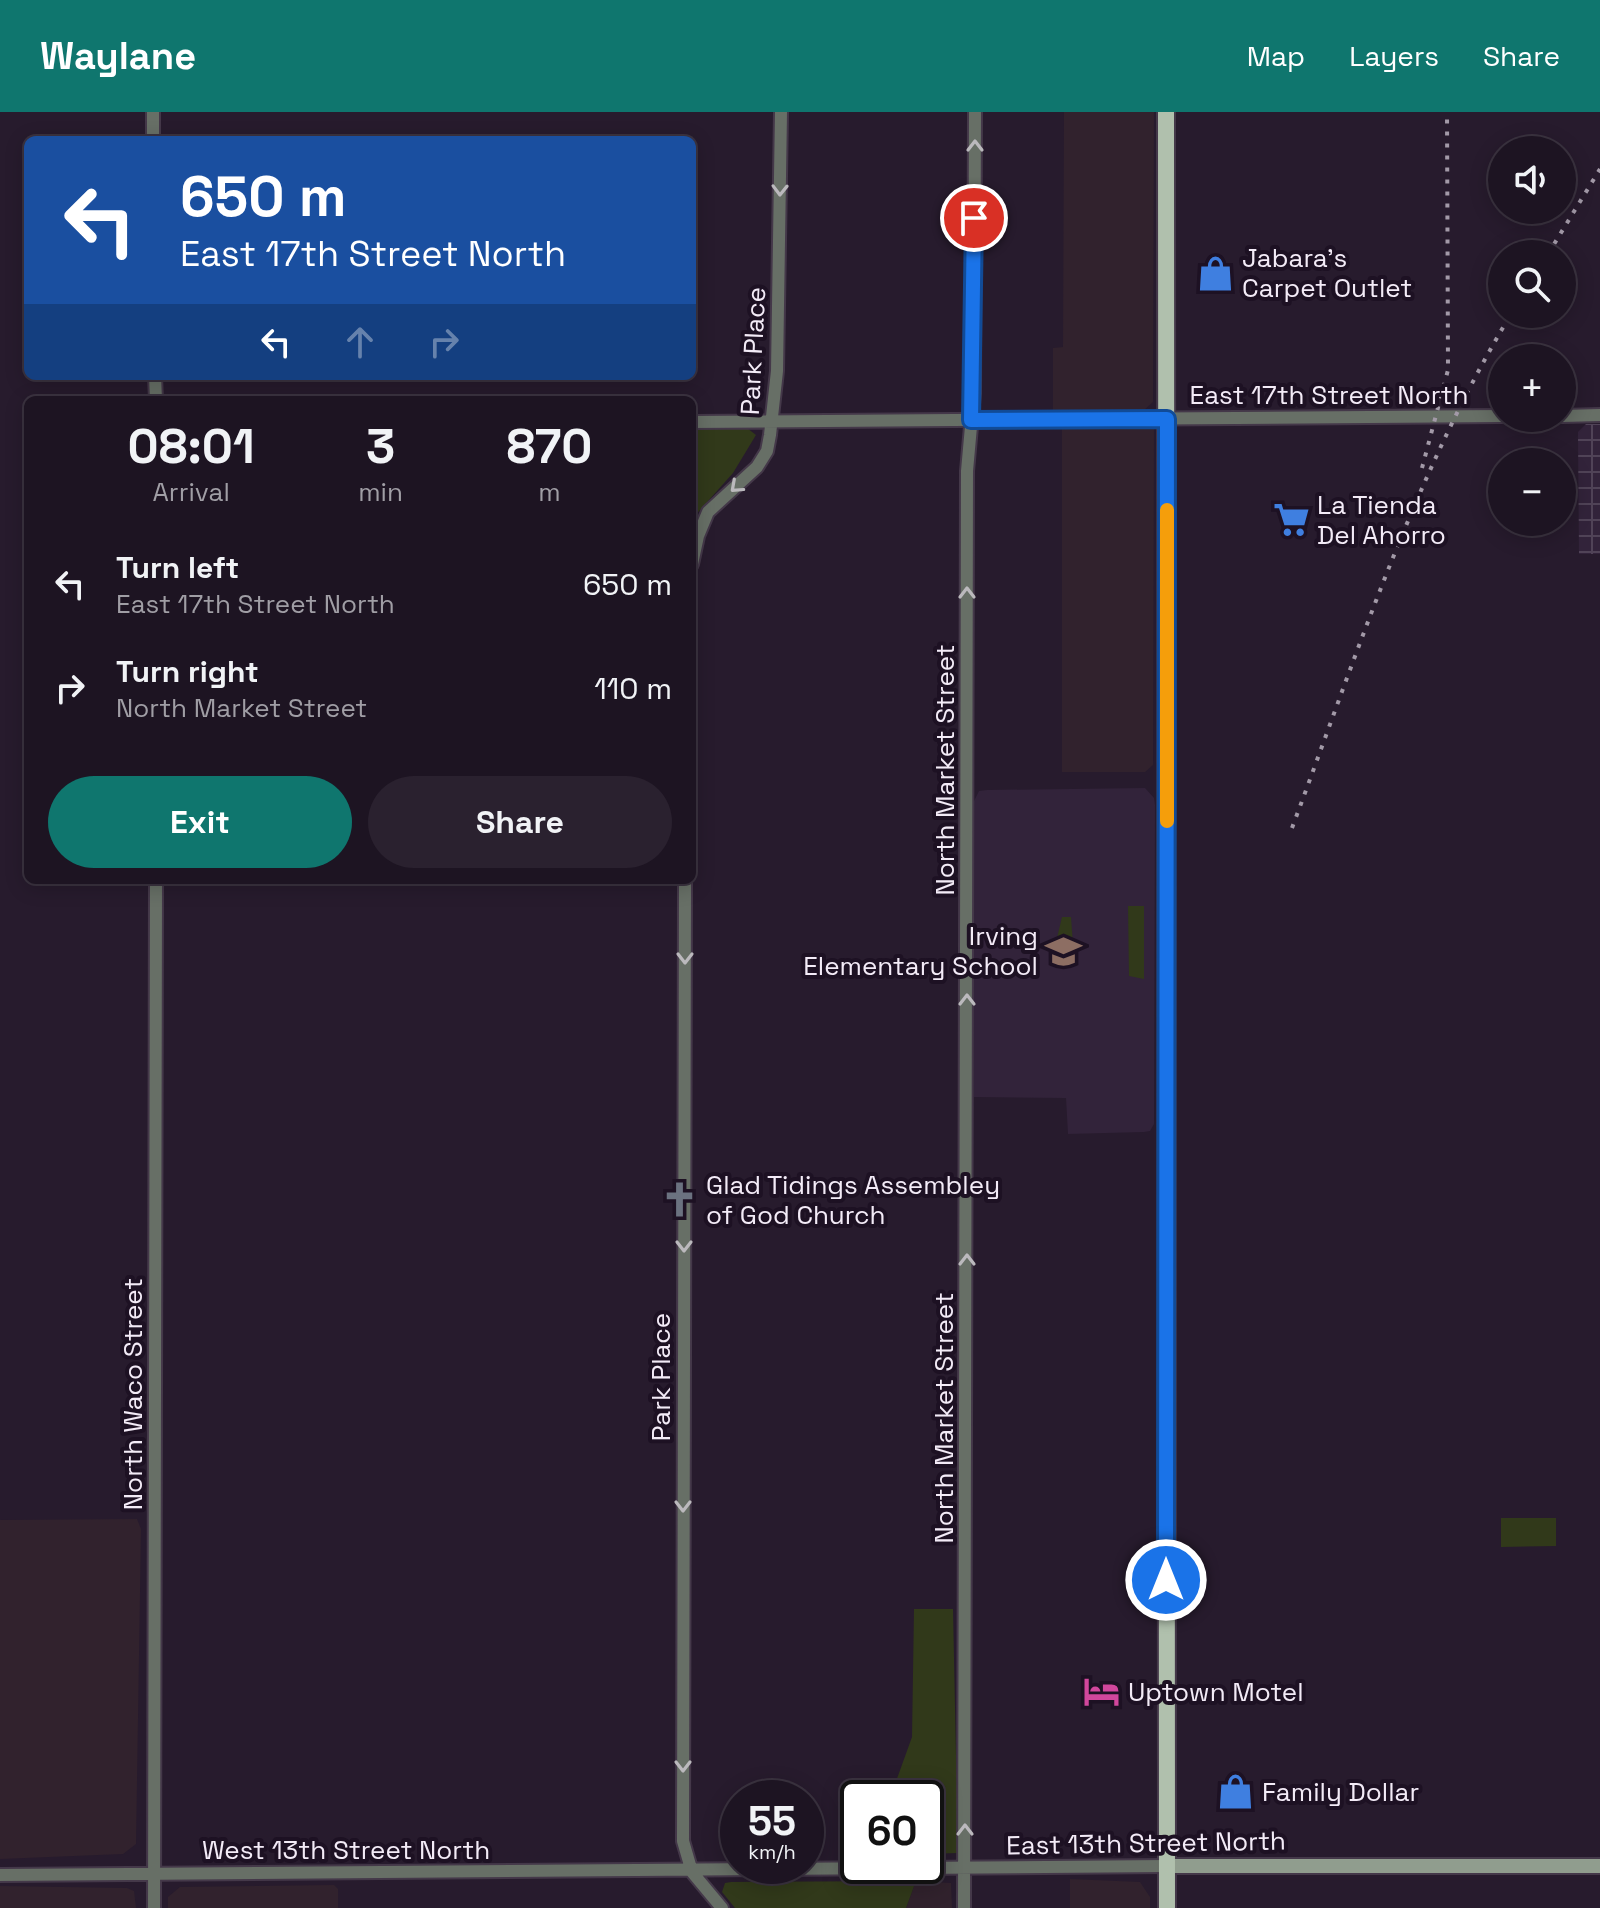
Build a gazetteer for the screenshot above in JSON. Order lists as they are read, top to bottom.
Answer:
{
  "streets": {
    "main road": ["East 13th Street North"],
    "street": [
      "Park Place",
      "East 17th Street North",
      "North Market Street",
      "North Waco Street",
      "West 13th Street North"
    ]
  },
  "crossings": [
    ["Park Place", "East 17th Street North"],
    ["Park Place", "East 13th Street North"],
    ["Park Place", "West 13th Street North"],
    ["East 17th Street North", "North Market Street"],
    ["North Market Street", "East 13th Street North"],
    ["North Waco Street", "West 13th Street North"],
    ["East 13th Street North", "West 13th Street North"]
  ],
  "one_way": ["Park Place", "North Market Street"],
  "places": {
    "shop": ["Jabara's Carpet Outlet", "Family Dollar"],
    "supermarket": ["La Tienda Del Ahorro"],
    "school or university": ["Irving Elementary School"],
    "church": ["Glad Tidings Assembley of God Church"],
    "hotel": ["Uptown Motel"]
  },
  "page": {
    "header": "Waylane",
    "nav": ["Map", "Layers", "Share"],
    "map_buttons": ["+", "−"],
    "turn": ["650 m", "East 17th Street North"],
    "eta": [
      "08:01",
      "Arrival",
      "3",
      "min",
      "870",
      "m"
    ],
    "list": [
      {
        "name": "Turn left",
        "note": "East 17th Street North",
        "value": "650 m"
      },
      {
        "name": "Turn right",
        "note": "North Market Street",
        "value": "110 m"
      }
    ],
    "buttons": ["Exit", "Share"],
    "speed": "55 km/h",
    "limit": "60"
  }
}
